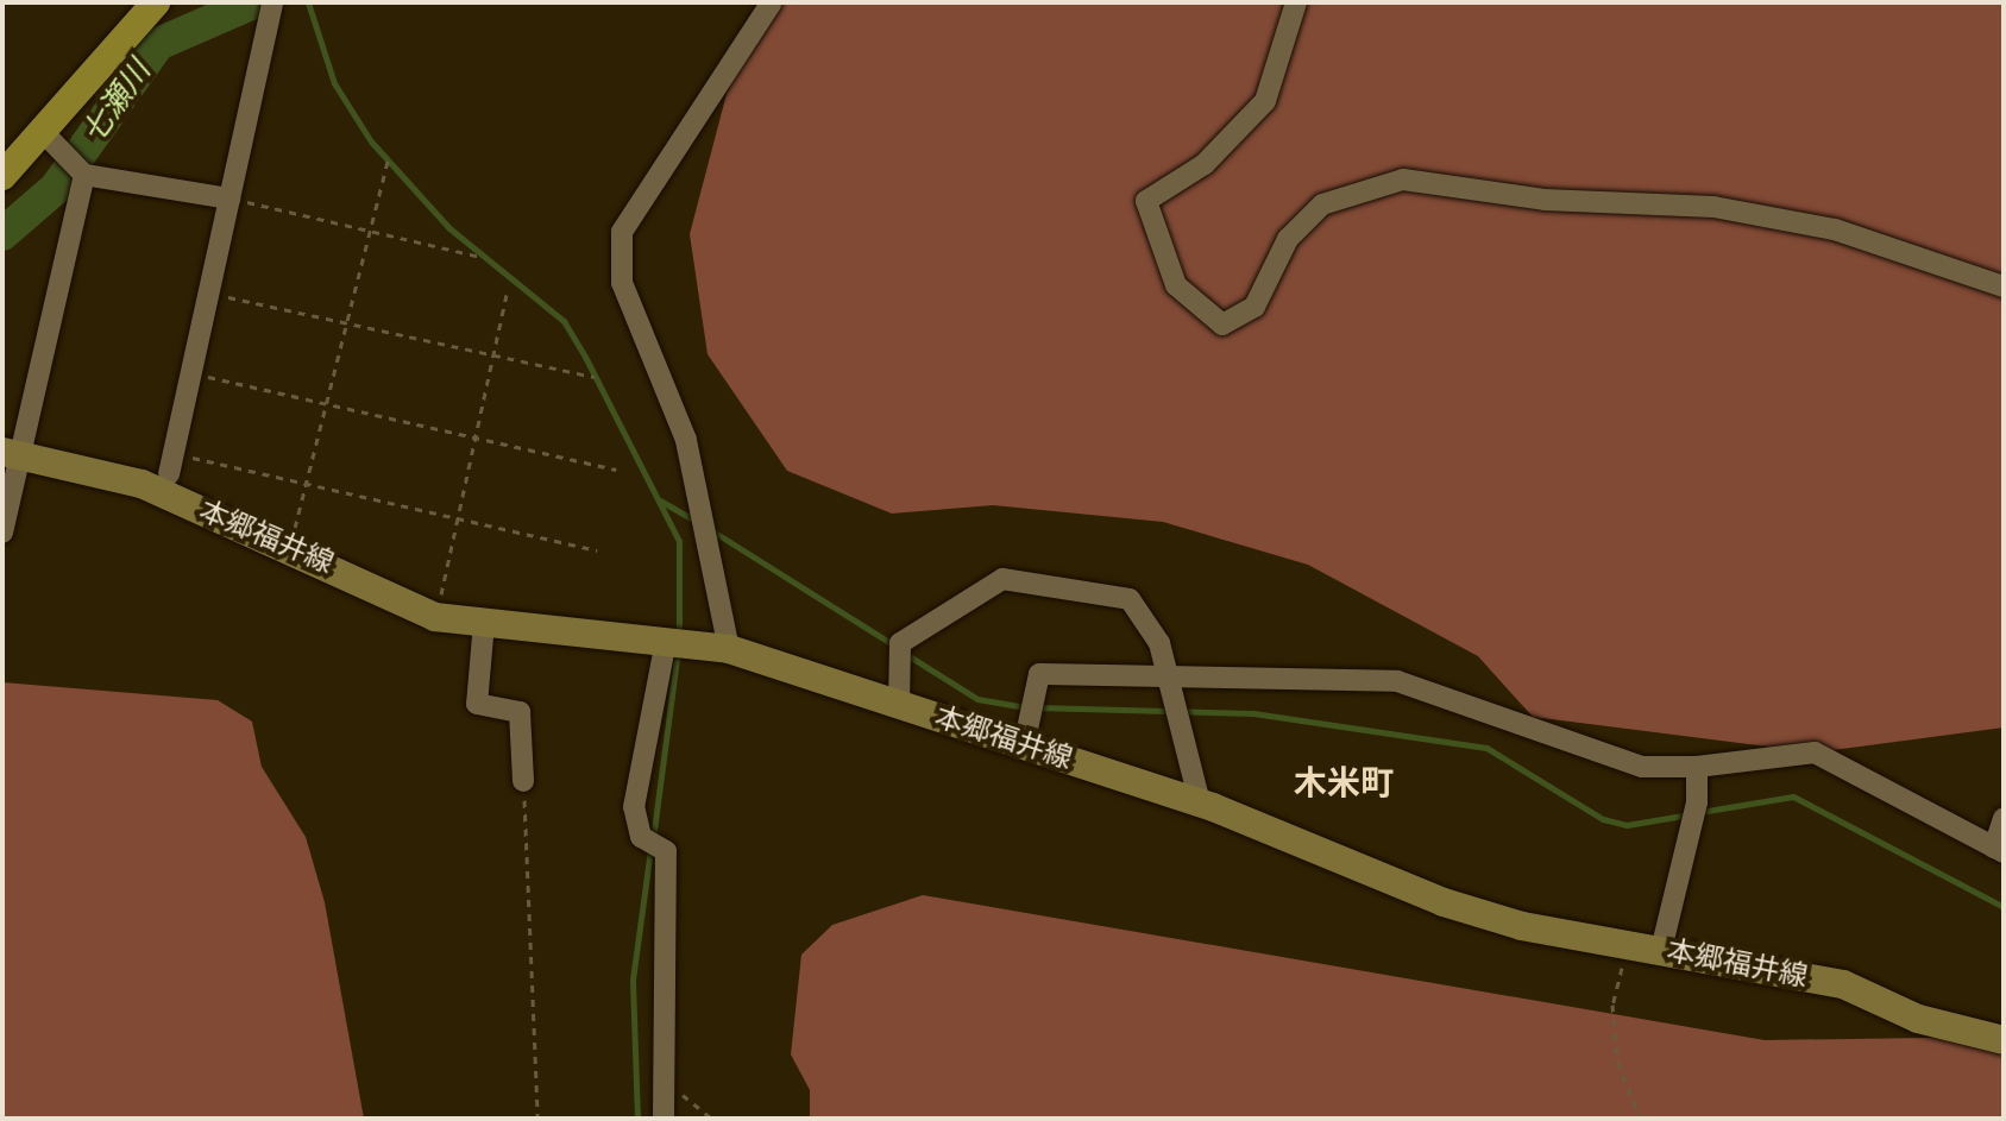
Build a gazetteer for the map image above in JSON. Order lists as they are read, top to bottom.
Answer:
{
  "streets": {
    "main road": ["本郷福井線"]
  },
  "districts": ["木米町"],
  "water": ["七瀬川"]
}
